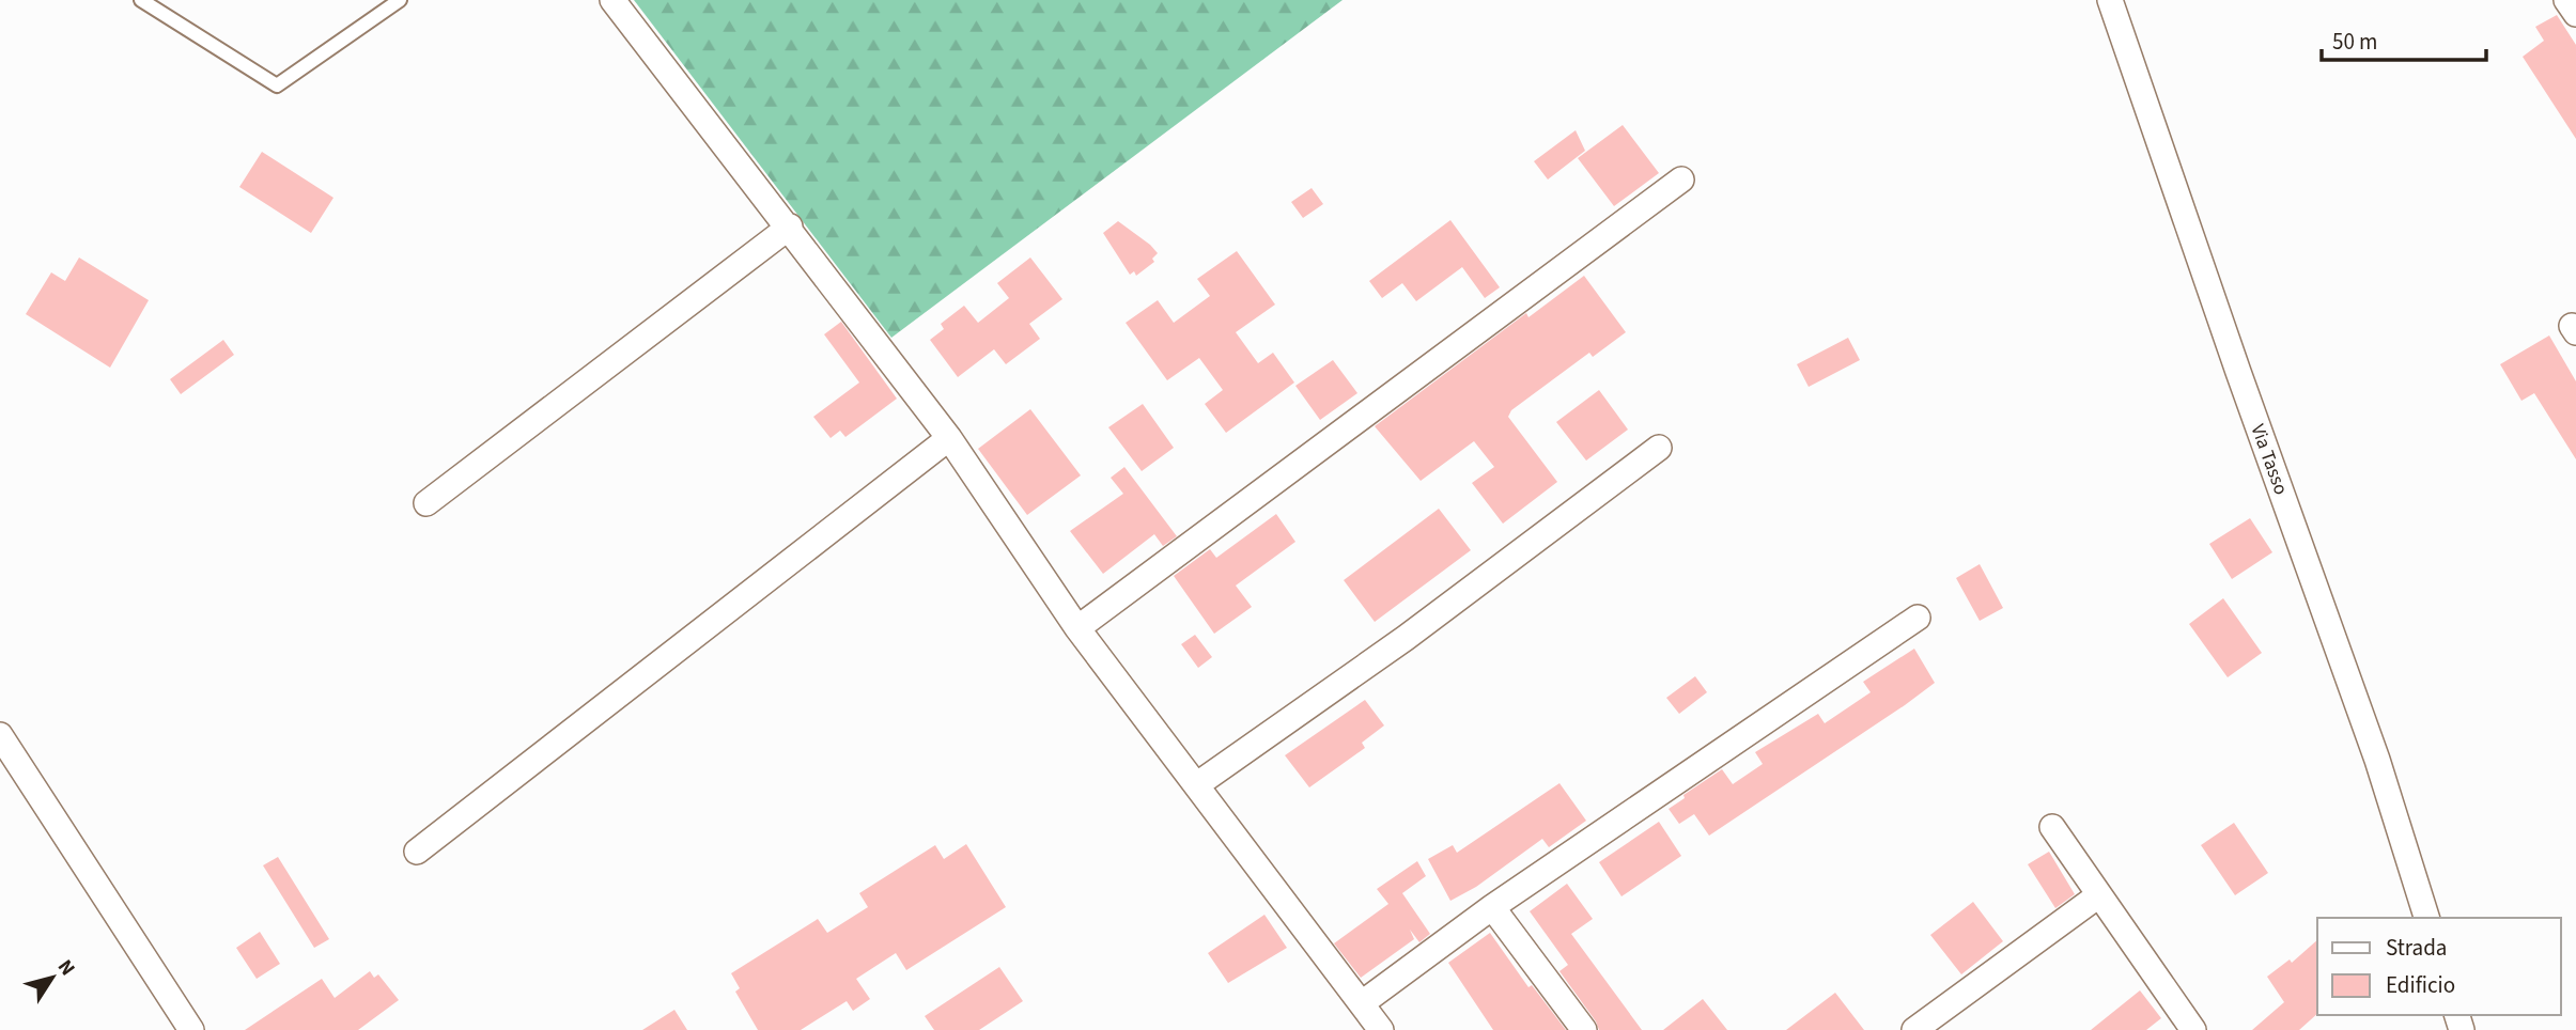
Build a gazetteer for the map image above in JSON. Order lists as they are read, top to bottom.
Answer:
{
  "streets": {
    "street": ["Via Tasso"]
  },
  "legend": ["Strada", "Edificio"],
  "scale_bar": "50 m",
  "north": "top right"
}
